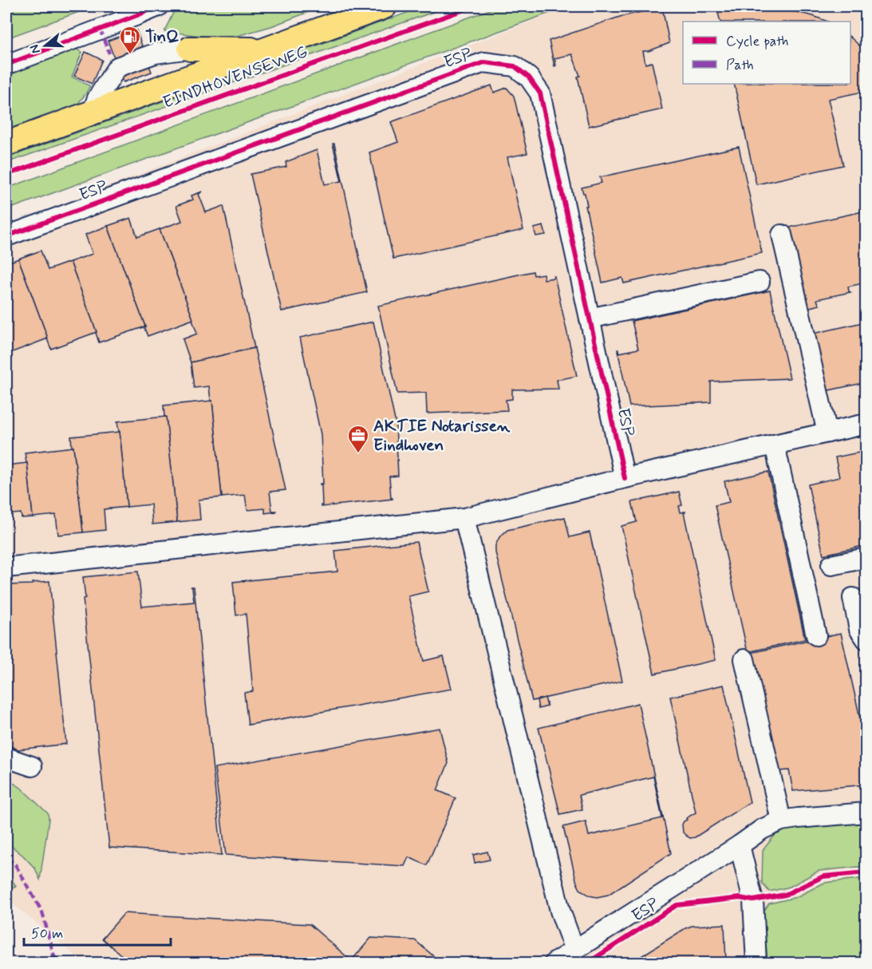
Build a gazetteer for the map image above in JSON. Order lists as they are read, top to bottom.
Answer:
{
  "streets": {
    "main road": ["EINDHOVENSEWEG"],
    "street": ["ESP"]
  },
  "places": {
    "fuel station": ["TinQ"],
    "office": ["AKTIE Notarissen Eindhoven"]
  },
  "legend": ["Cycle path", "Path"],
  "scale_bar": "50 m",
  "north": "left"
}
